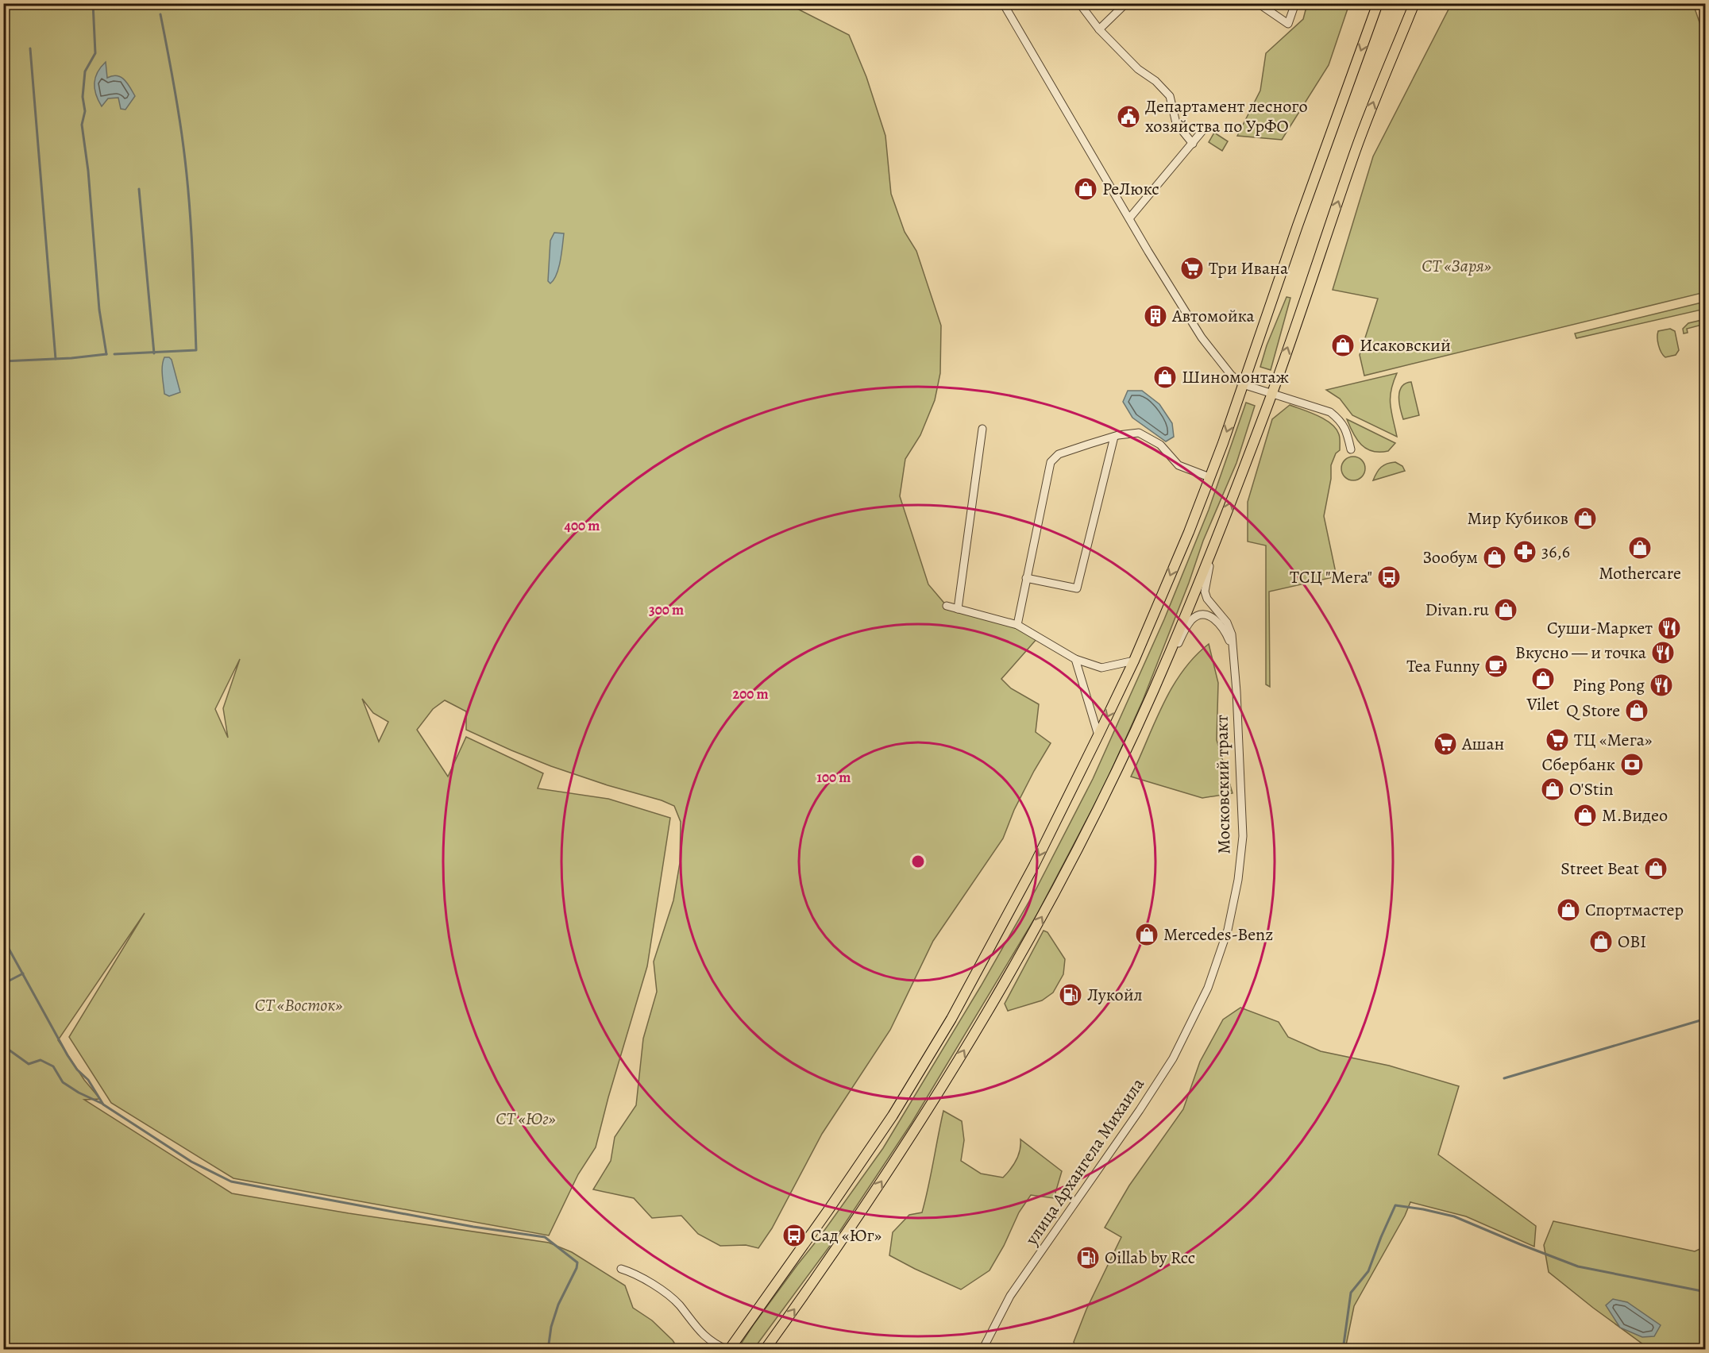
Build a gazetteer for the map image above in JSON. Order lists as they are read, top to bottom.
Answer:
{
  "streets": {
    "street": ["Московский тракт", "улица Архангела Михаила"]
  },
  "crossings": [
    ["Московский тракт", "улица Архангела Михаила"]
  ],
  "parks": ["СТ «Заря»", "СТ «Восток»", "СТ «Юг»"],
  "places": {
    "public building": ["Департамент лесного хозяйства по УрФО"],
    "shop": [
      "РеЛюкс",
      "Исаковский",
      "Шиномонтаж",
      "Мир Кубиков",
      "Mothercare",
      "Зообум",
      "Divan.ru",
      "Vilet",
      "Q Store",
      "O'Stin",
      "М.Видео",
      "Street Beat",
      "Спортмастер",
      "Mercedes-Benz",
      "OBI"
    ],
    "supermarket": ["Три Ивана", "ТЦ «Мега»", "Ашан"],
    "building": ["Автомойка"],
    "pharmacy": ["36,6"],
    "bus stop": ["ТСЦ \"Мега\"", "Сад «Юг»"],
    "restaurant": ["Суши-Маркет", "Вкусно — и точка", "Ping Pong"],
    "cafe": ["Tea Funny"],
    "bank": ["Сбербанк"],
    "fuel station": ["Лукойл", "Oillab by Rcc"]
  },
  "rings": [
    "400 m",
    "300 m",
    "200 m",
    "100 m"
  ]
}
